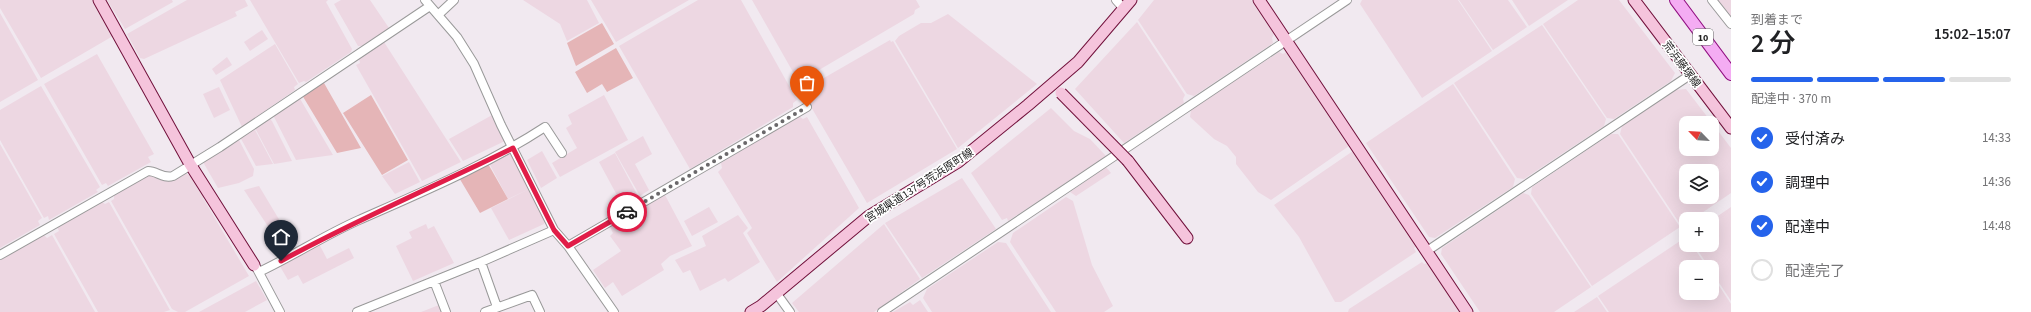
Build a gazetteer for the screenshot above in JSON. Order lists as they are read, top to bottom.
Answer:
{
  "streets": {
    "main road": ["10"],
    "street": ["荒浜藤塚線", "宮城県道137号荒浜原町線"]
  },
  "north": "top left",
  "page": {
    "heading": ["2 分", "到着まで", "15:02–15:07"],
    "bar": "配達中 · 370 m",
    "map_buttons": ["+", "−"],
    "list": [
      ["受付済み", "14:33"],
      ["調理中", "14:36"],
      ["配達中", "14:48"],
      "配達完了"
    ]
  }
}
